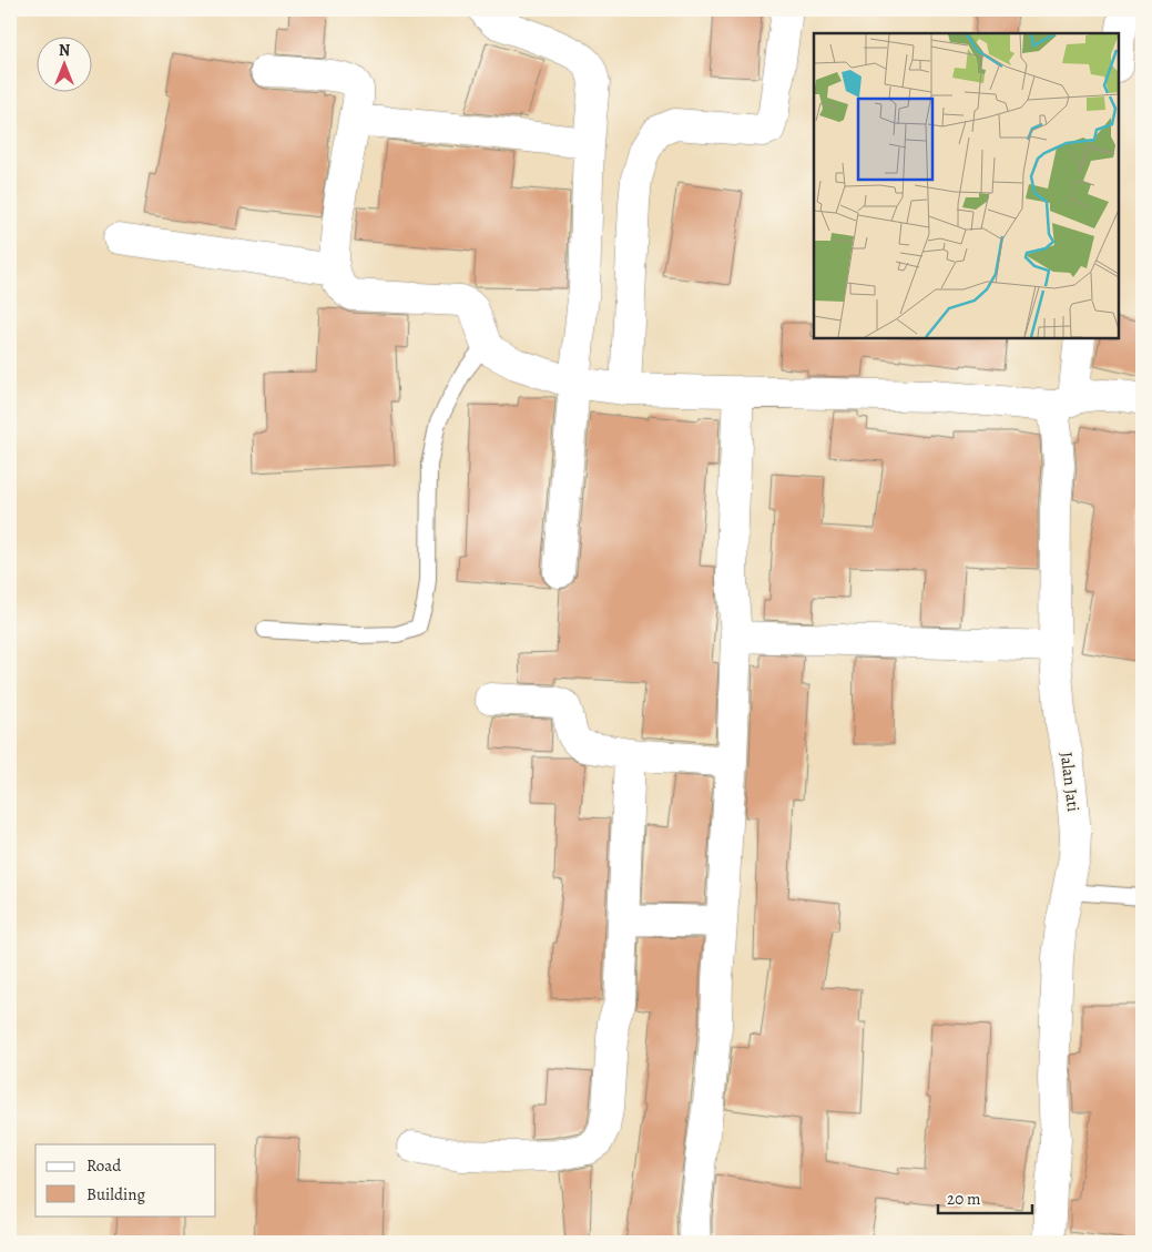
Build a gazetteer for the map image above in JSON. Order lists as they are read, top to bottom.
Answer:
{
  "streets": {
    "street": ["Jalan Jati"]
  },
  "legend": ["Road", "Building"],
  "scale_bar": "20 m",
  "north": "top"
}
